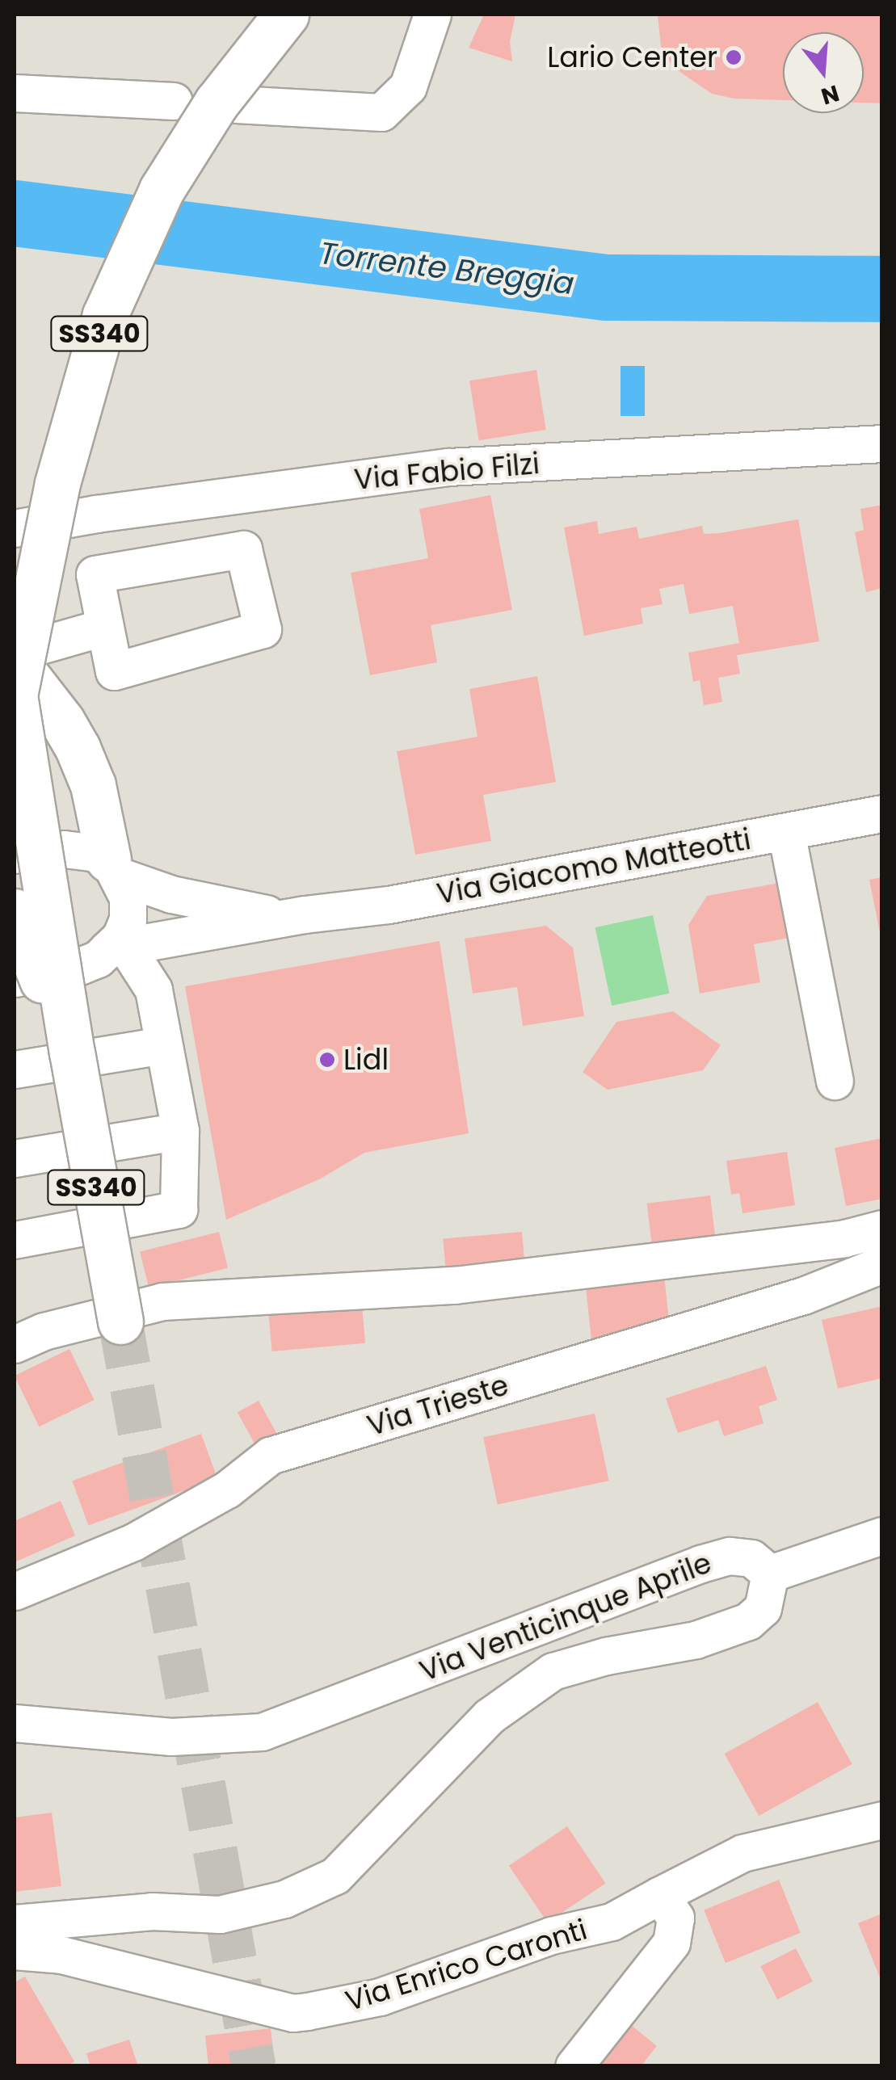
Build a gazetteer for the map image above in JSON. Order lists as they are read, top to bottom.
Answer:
{
  "streets": {
    "main road": ["SS340"],
    "street": [
      "Via Fabio Filzi",
      "Via Giacomo Matteotti",
      "Via Trieste",
      "Via Venticinque Aprile",
      "Via Enrico Caronti"
    ]
  },
  "water": ["Torrente Breggia"],
  "places": ["Lario Center", "Lidl"],
  "north": "bottom"
}
